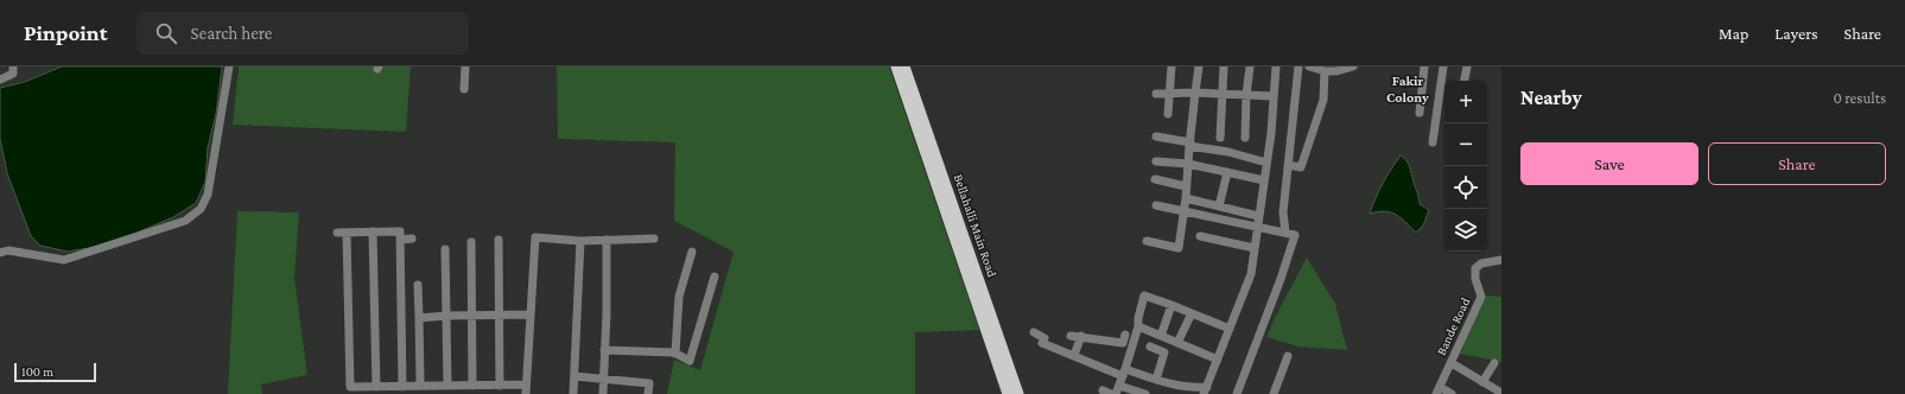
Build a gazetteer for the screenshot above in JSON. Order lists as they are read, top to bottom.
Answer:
{
  "streets": {
    "main road": ["Bellahalli Main Road"],
    "street": ["Bande Road"]
  },
  "districts": ["Fakir Colony"],
  "scale_bar": "100 m",
  "page": {
    "header": "Pinpoint",
    "search": "Search here",
    "nav": ["Map", "Layers", "Share"],
    "heading": ["Nearby", "0 results"],
    "map_buttons": ["+", "−"],
    "buttons": ["Save", "Share"],
    "scale": "100 m"
  }
}
